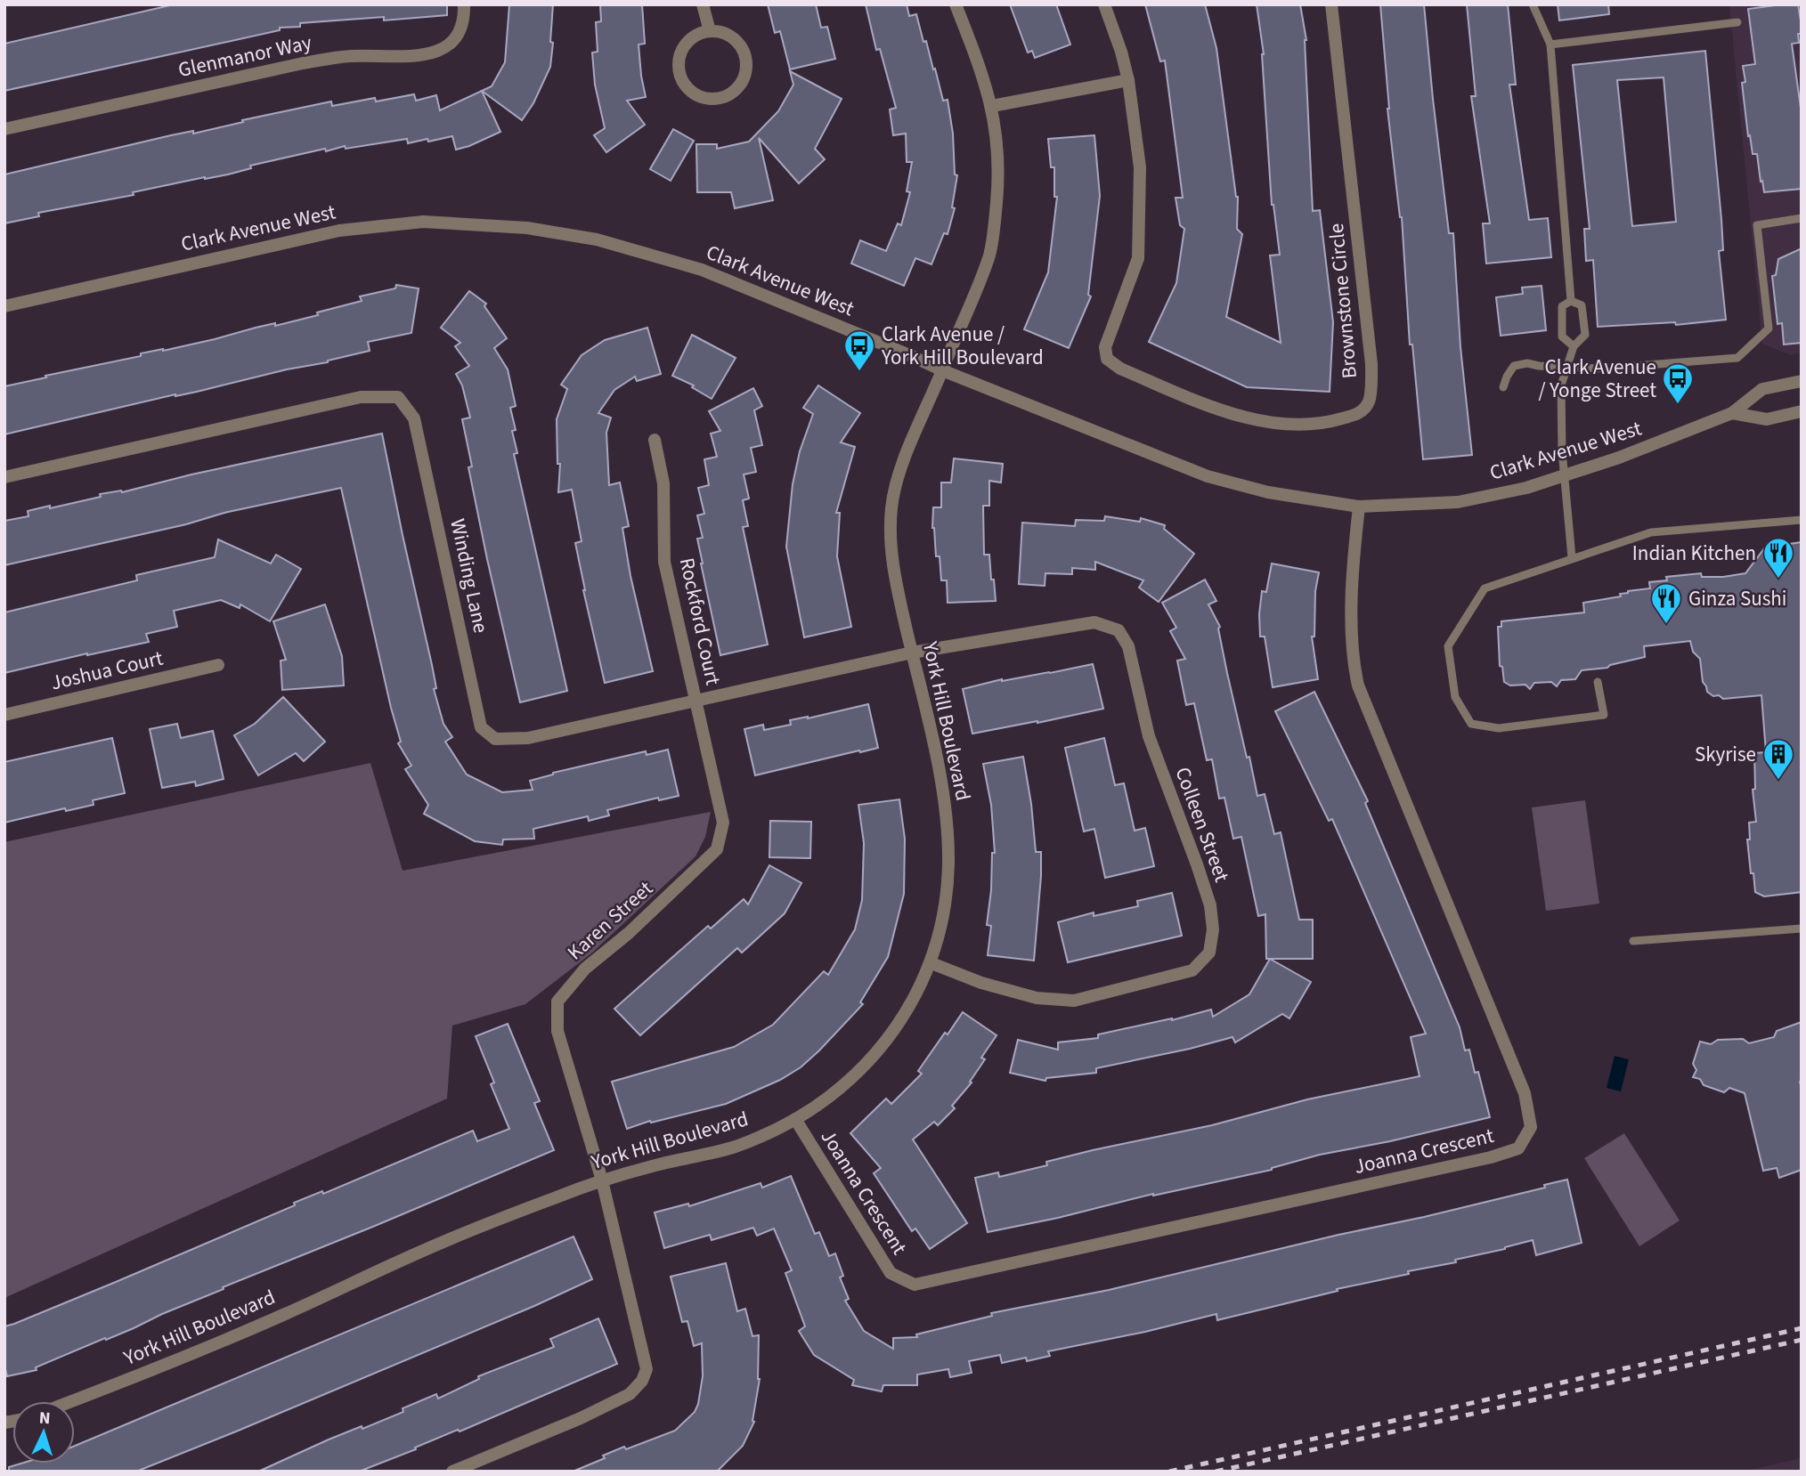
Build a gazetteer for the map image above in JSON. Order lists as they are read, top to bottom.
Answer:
{
  "streets": {
    "street": [
      "Glenmanor Way",
      "Clark Avenue West",
      "Brownstone Circle",
      "Winding Lane",
      "Rockford Court",
      "Joshua Court",
      "York Hill Boulevard",
      "Colleen Street",
      "Karen Street",
      "Joanna Crescent"
    ]
  },
  "crossings": [
    ["Clark Avenue West", "York Hill Boulevard"],
    ["Clark Avenue West", "Joanna Crescent"],
    ["Winding Lane", "Rockford Court"],
    ["Winding Lane", "York Hill Boulevard"],
    ["Winding Lane", "Colleen Street"],
    ["Winding Lane", "Karen Street"],
    ["Rockford Court", "Karen Street"],
    ["York Hill Boulevard", "Colleen Street"],
    ["York Hill Boulevard", "Karen Street"],
    ["York Hill Boulevard", "Joanna Crescent"]
  ],
  "places": {
    "bus stop": ["Clark Avenue / York Hill Boulevard", "Clark Avenue / Yonge Street"],
    "restaurant": ["Indian Kitchen", "Ginza Sushi"],
    "building": ["Skyrise"]
  },
  "north": "top"
}
